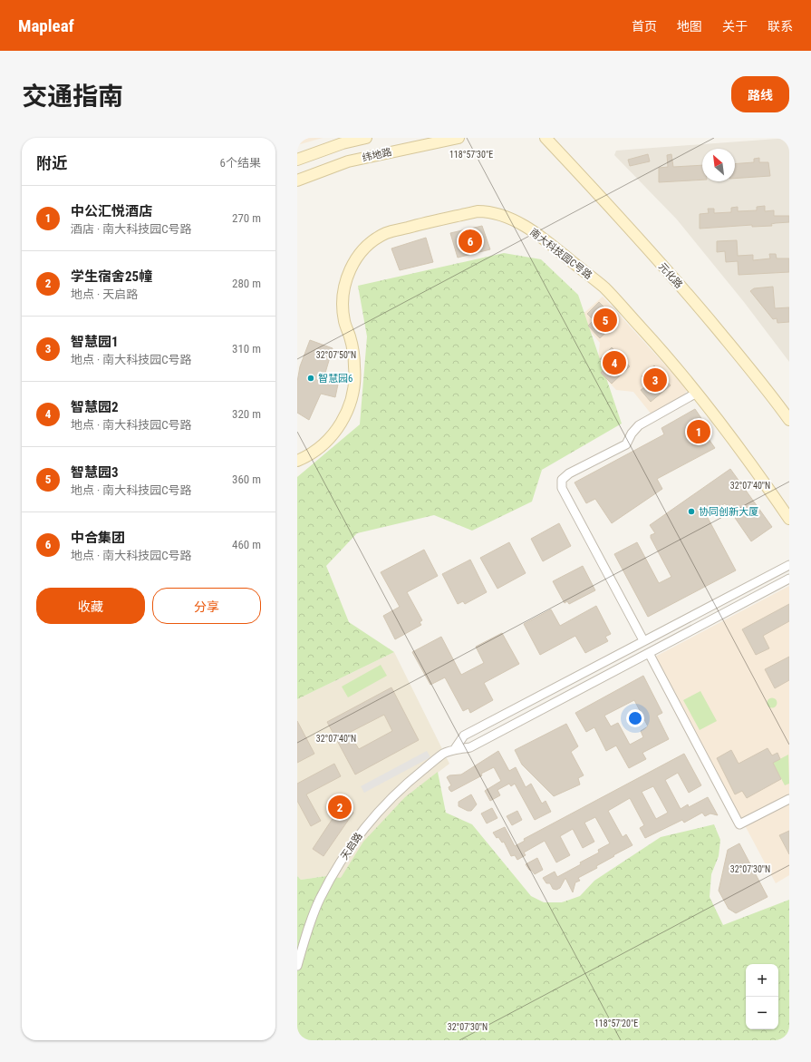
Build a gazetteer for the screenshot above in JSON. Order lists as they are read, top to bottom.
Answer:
{
  "streets": {
    "street": [
      "纬地路",
      "南大科技园C号路",
      "元化路",
      "天启路"
    ]
  },
  "places": ["智慧园6", "协同创新大厦"],
  "north": "top left",
  "page": {
    "header": "Mapleaf",
    "nav": [
      "首页",
      "地图",
      "关于",
      "联系"
    ],
    "title": "交通指南",
    "buttons": [
      "路线",
      ["收藏", "分享"]
    ],
    "heading": ["附近", "6个结果"],
    "list": [
      {
        "mark": "1",
        "name": "中公汇悦酒店",
        "note": "酒店 · 南大科技园C号路",
        "value": "270 m"
      },
      {
        "mark": "2",
        "name": "学生宿舍25幢",
        "note": "地点 · 天启路",
        "value": "280 m"
      },
      {
        "mark": "3",
        "name": "智慧园1",
        "note": "地点 · 南大科技园C号路",
        "value": "310 m"
      },
      {
        "mark": "4",
        "name": "智慧园2",
        "note": "地点 · 南大科技园C号路",
        "value": "320 m"
      },
      {
        "mark": "5",
        "name": "智慧园3",
        "note": "地点 · 南大科技园C号路",
        "value": "360 m"
      },
      {
        "mark": "6",
        "name": "中合集团",
        "note": "地点 · 南大科技园C号路",
        "value": "460 m"
      }
    ],
    "pins": [
      "6",
      "5",
      "4",
      "3",
      "1",
      "2"
    ],
    "map_buttons": ["+", "−"]
  },
  "coordinates": [
    "118°57'30\"E",
    "32°07'50\"N",
    "32°07'40\"N",
    "32°07'30\"N",
    "118°57'20\"E"
  ]
}
